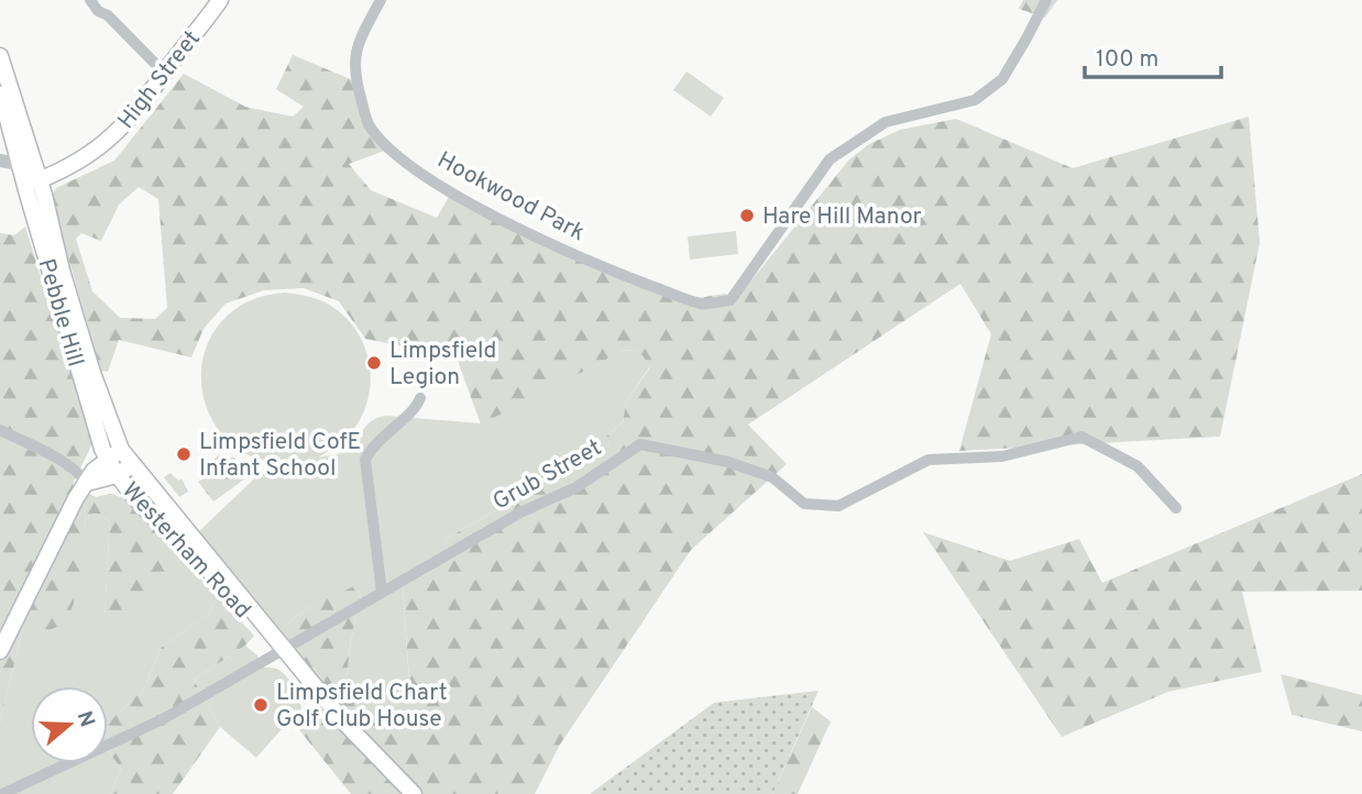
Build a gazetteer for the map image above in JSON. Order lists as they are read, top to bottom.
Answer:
{
  "streets": {
    "main road": ["High Street", "Pebble Hill", "Westerham Road"],
    "street": ["Hookwood Park", "Grub Street"]
  },
  "crossings": [
    ["High Street", "Pebble Hill"],
    ["Pebble Hill", "Westerham Road"],
    ["Grub Street", "Westerham Road"]
  ],
  "places": [
    "Hare Hill Manor",
    "Limpsfield Legion",
    "Limpsfield CofE Infant School",
    "Limpsfield Chart Golf Club House"
  ],
  "scale_bar": "100 m",
  "north": "right"
}
